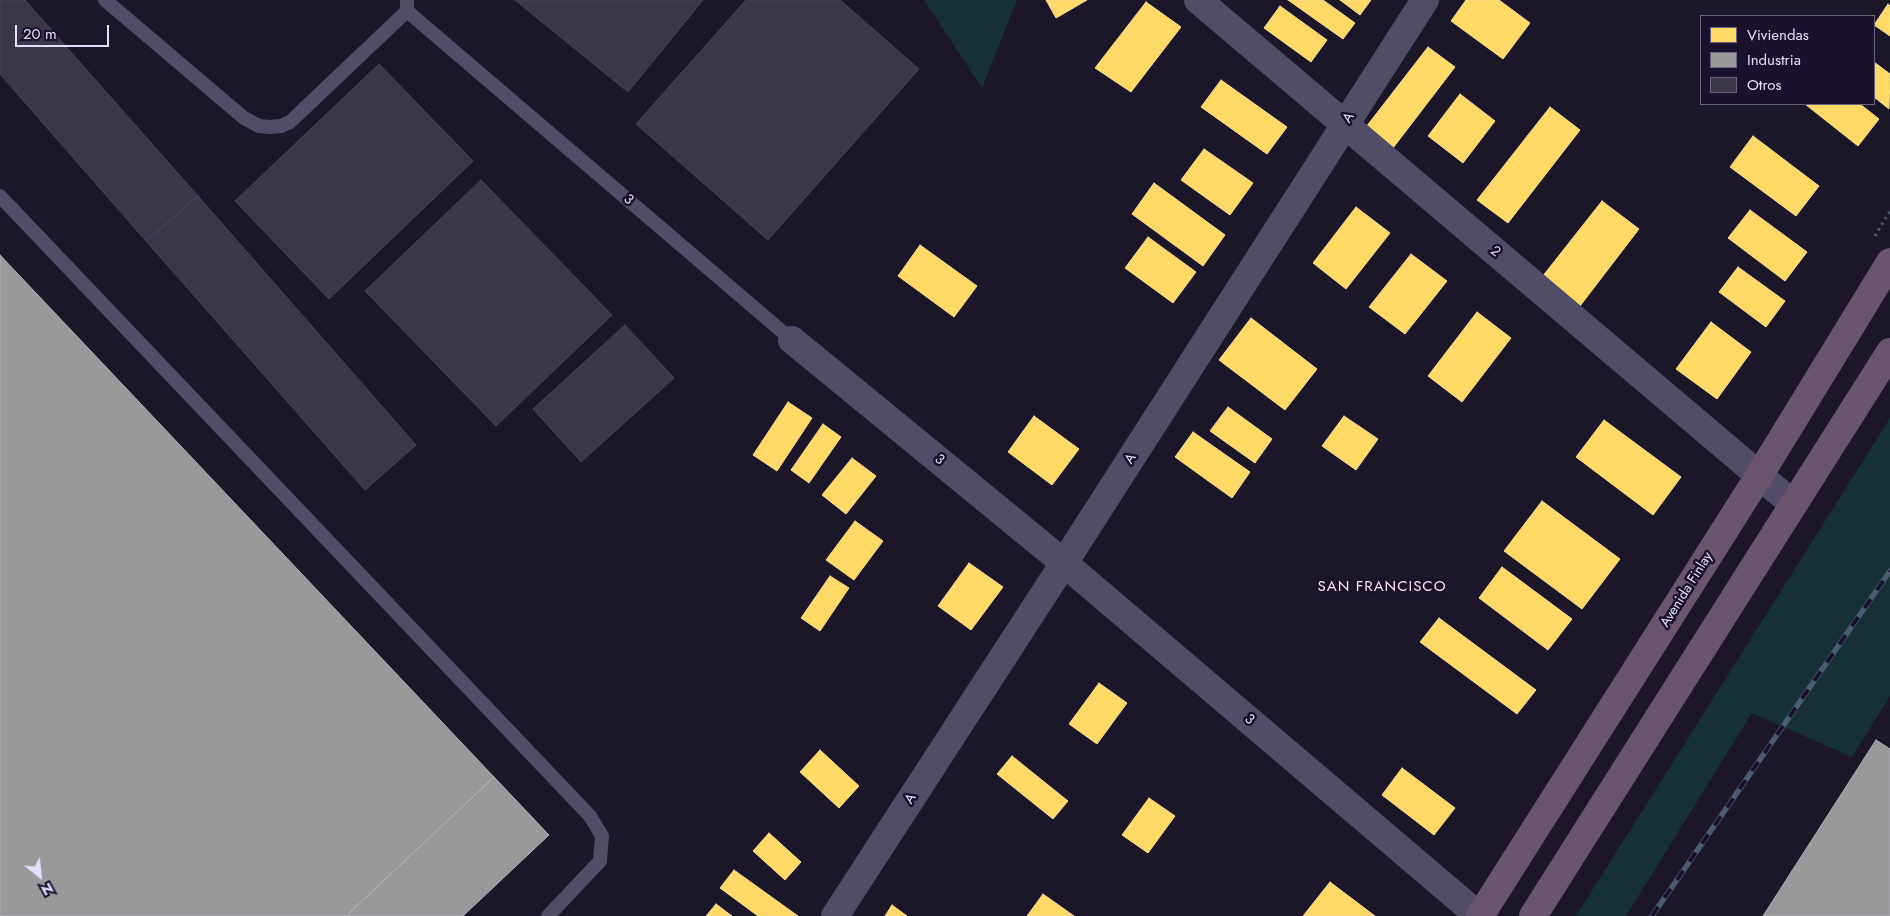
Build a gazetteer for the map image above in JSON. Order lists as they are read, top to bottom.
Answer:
{
  "streets": {
    "highway": ["Avenida Finlay"],
    "street": ["A", "3", "2"]
  },
  "crossings": [
    ["A", "3"],
    ["A", "2"],
    ["3", "Avenida Finlay"],
    ["2", "Avenida Finlay"]
  ],
  "districts": ["SAN FRANCISCO"],
  "legend": ["Viviendas", "Industria", "Otros"],
  "scale_bar": "20 m",
  "north": "bottom right"
}
